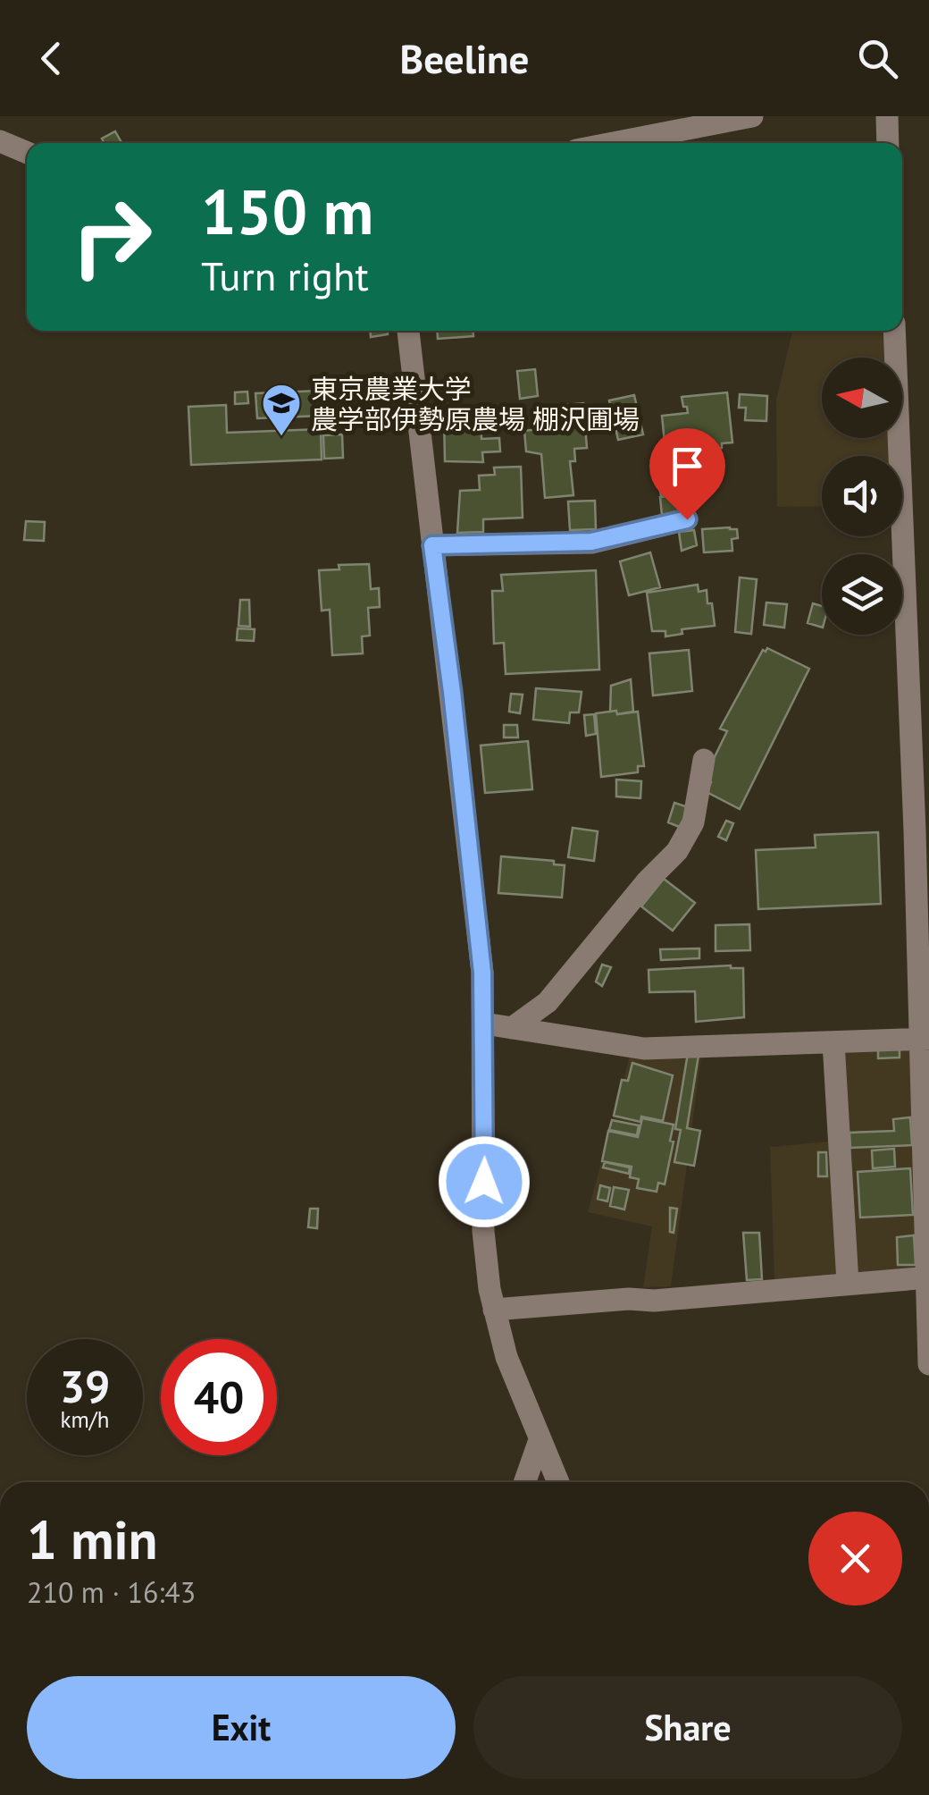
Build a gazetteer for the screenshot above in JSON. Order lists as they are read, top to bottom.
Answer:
{
  "places": {
    "school or university": ["東京農業大学 農学部伊勢原農場 棚沢圃場"]
  },
  "north": "left",
  "page": {
    "header": "Beeline",
    "turn": ["150 m", "Turn right"],
    "speed": "39 km/h",
    "limit": "40",
    "heading": ["1 min", "210 m · 16:43"],
    "buttons": ["Exit", "Share"]
  }
}
